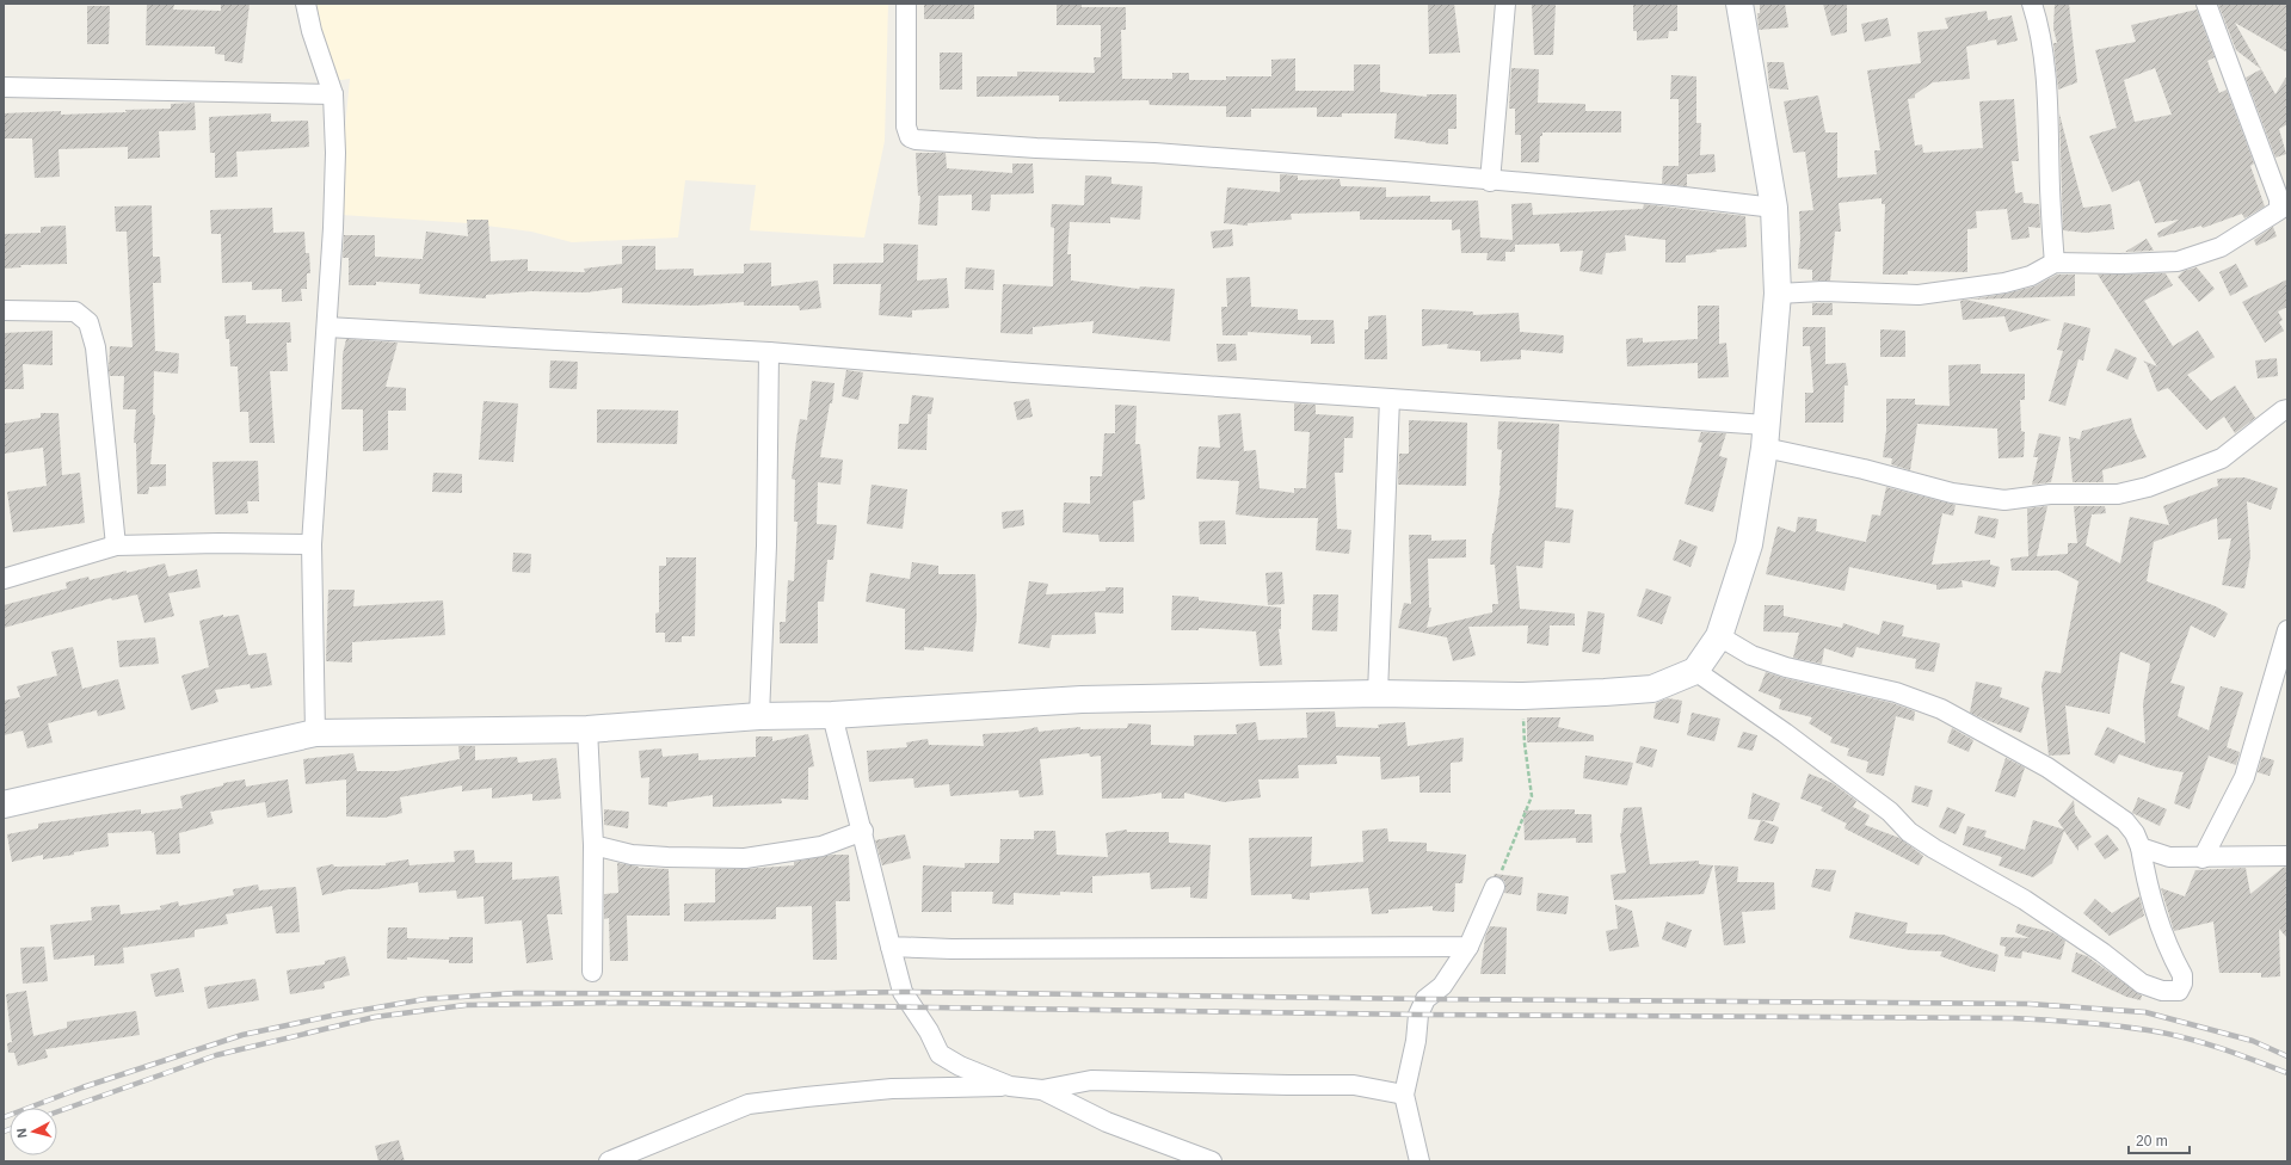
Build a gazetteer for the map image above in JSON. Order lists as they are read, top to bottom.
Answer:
{
  "scale_bar": "20 m",
  "north": "left"
}
